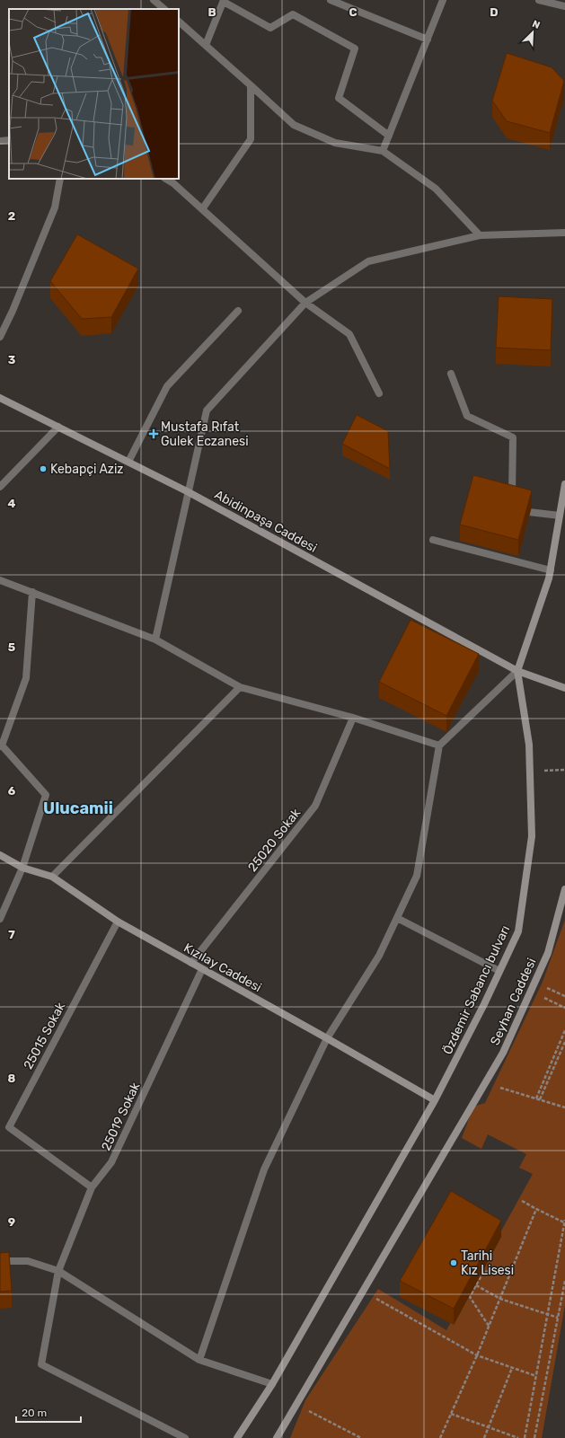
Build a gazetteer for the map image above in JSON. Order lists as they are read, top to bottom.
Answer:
{
  "streets": {
    "main road": [
      "Abidinpaşa Caddesi",
      "Kızılay Caddesi",
      "Özdemir Sabancı bulvarı",
      "Seyhan Caddesi"
    ],
    "street": ["25020 Sokak", "25015 Sokak", "25019 Sokak"]
  },
  "crossings": [
    ["Abidinpaşa Caddesi", "Özdemir Sabancı bulvarı"],
    ["25020 Sokak", "Kızılay Caddesi"],
    ["Kızılay Caddesi", "Özdemir Sabancı bulvarı"],
    ["Kızılay Caddesi", "25015 Sokak"],
    ["Kızılay Caddesi", "25019 Sokak"],
    ["25015 Sokak", "25019 Sokak"]
  ],
  "districts": ["Ulucamii"],
  "places": {
    "health": ["Mustafa Rıfat Gulek Eczanesi"],
    "other": ["Kebapçi Aziz", "Tarihi Kız Lisesi"]
  },
  "scale_bar": "20 m",
  "north": "top right",
  "grid": {
    "columns": ["B", "C", "D"],
    "rows": [
      "2",
      "3",
      "4",
      "5",
      "6",
      "7",
      "8",
      "9"
    ]
  }
}
